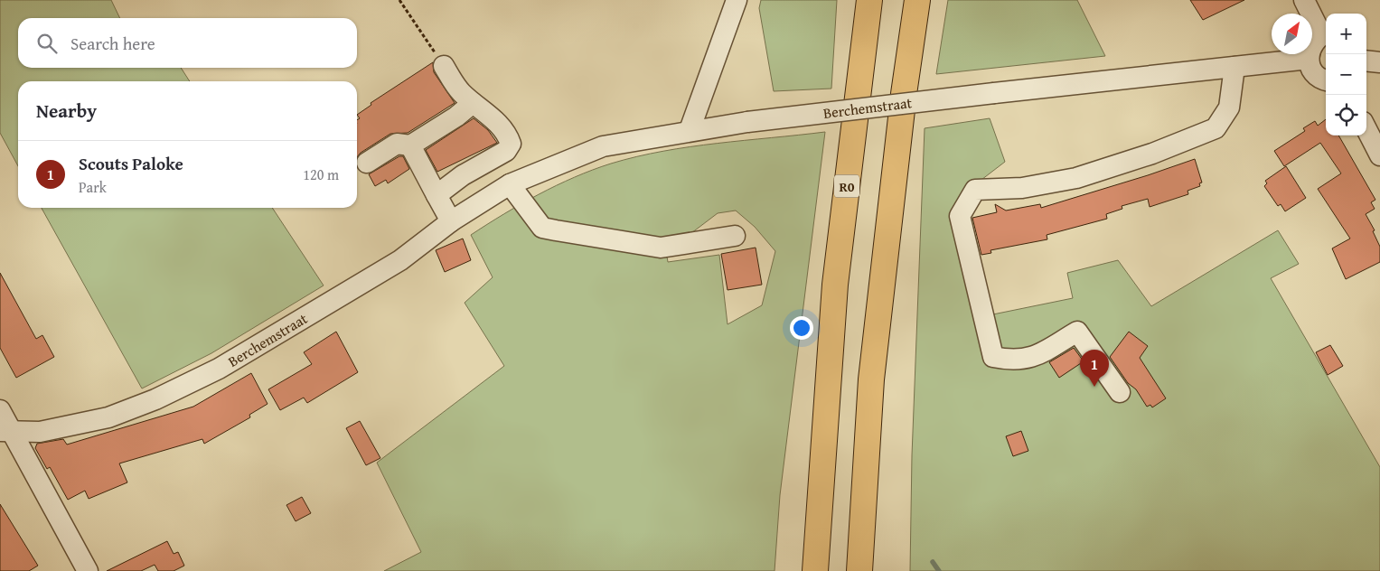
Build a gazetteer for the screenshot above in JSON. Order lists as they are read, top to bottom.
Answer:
{
  "streets": {
    "highway": ["R0"],
    "street": ["Berchemstraat"]
  },
  "north": "top right",
  "page": {
    "map_buttons": ["+", "−"],
    "search": "Search here",
    "heading": "Nearby",
    "list": [
      {
        "mark": "1",
        "name": "Scouts Paloke",
        "note": "Park",
        "value": "120 m"
      }
    ],
    "pins": "1"
  }
}
